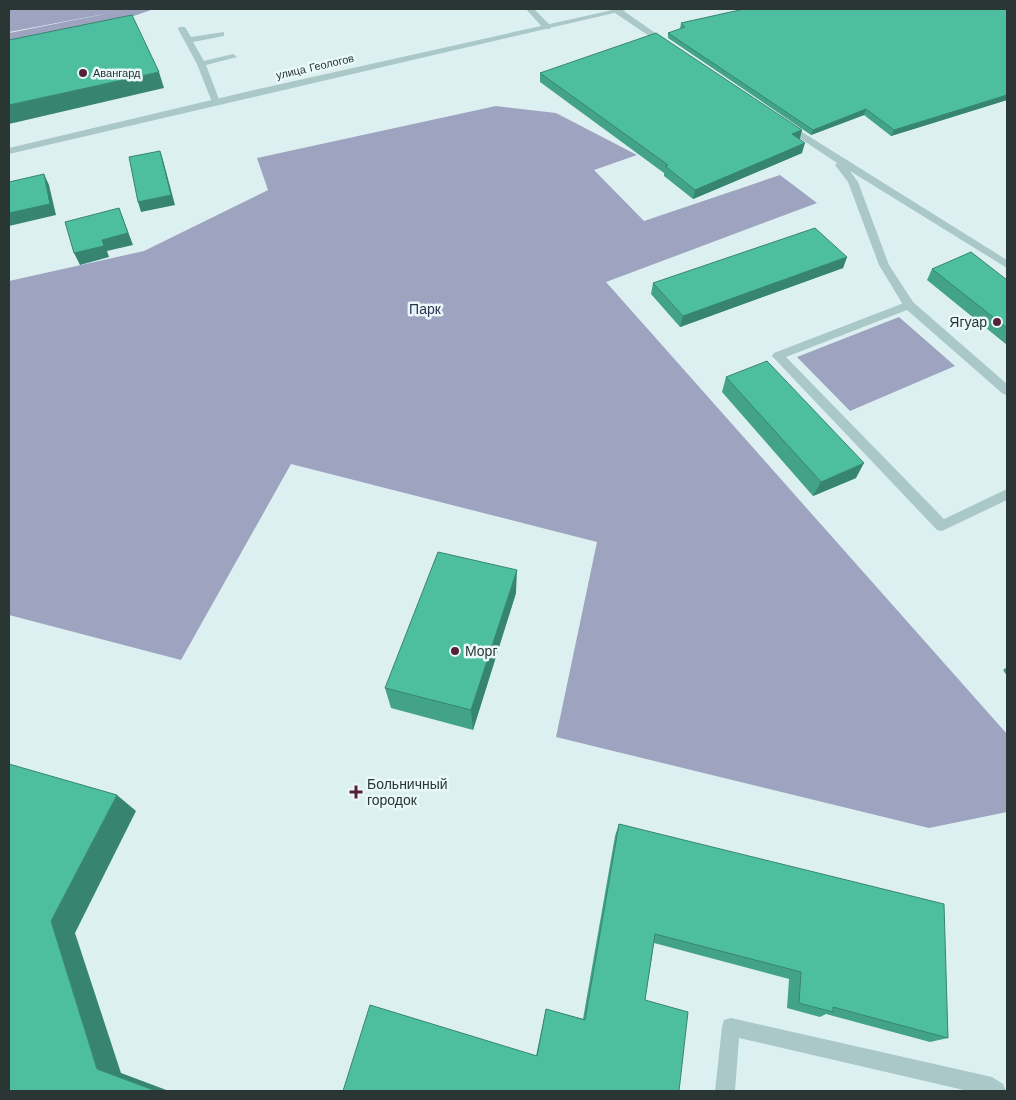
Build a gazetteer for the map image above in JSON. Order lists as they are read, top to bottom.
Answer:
{
  "streets": {
    "street": ["улица Геологов"]
  },
  "parks": ["Парк"],
  "places": {
    "other": ["Авангард", "Ягуар", "Морг"],
    "health": ["Больничный городок"]
  }
}
